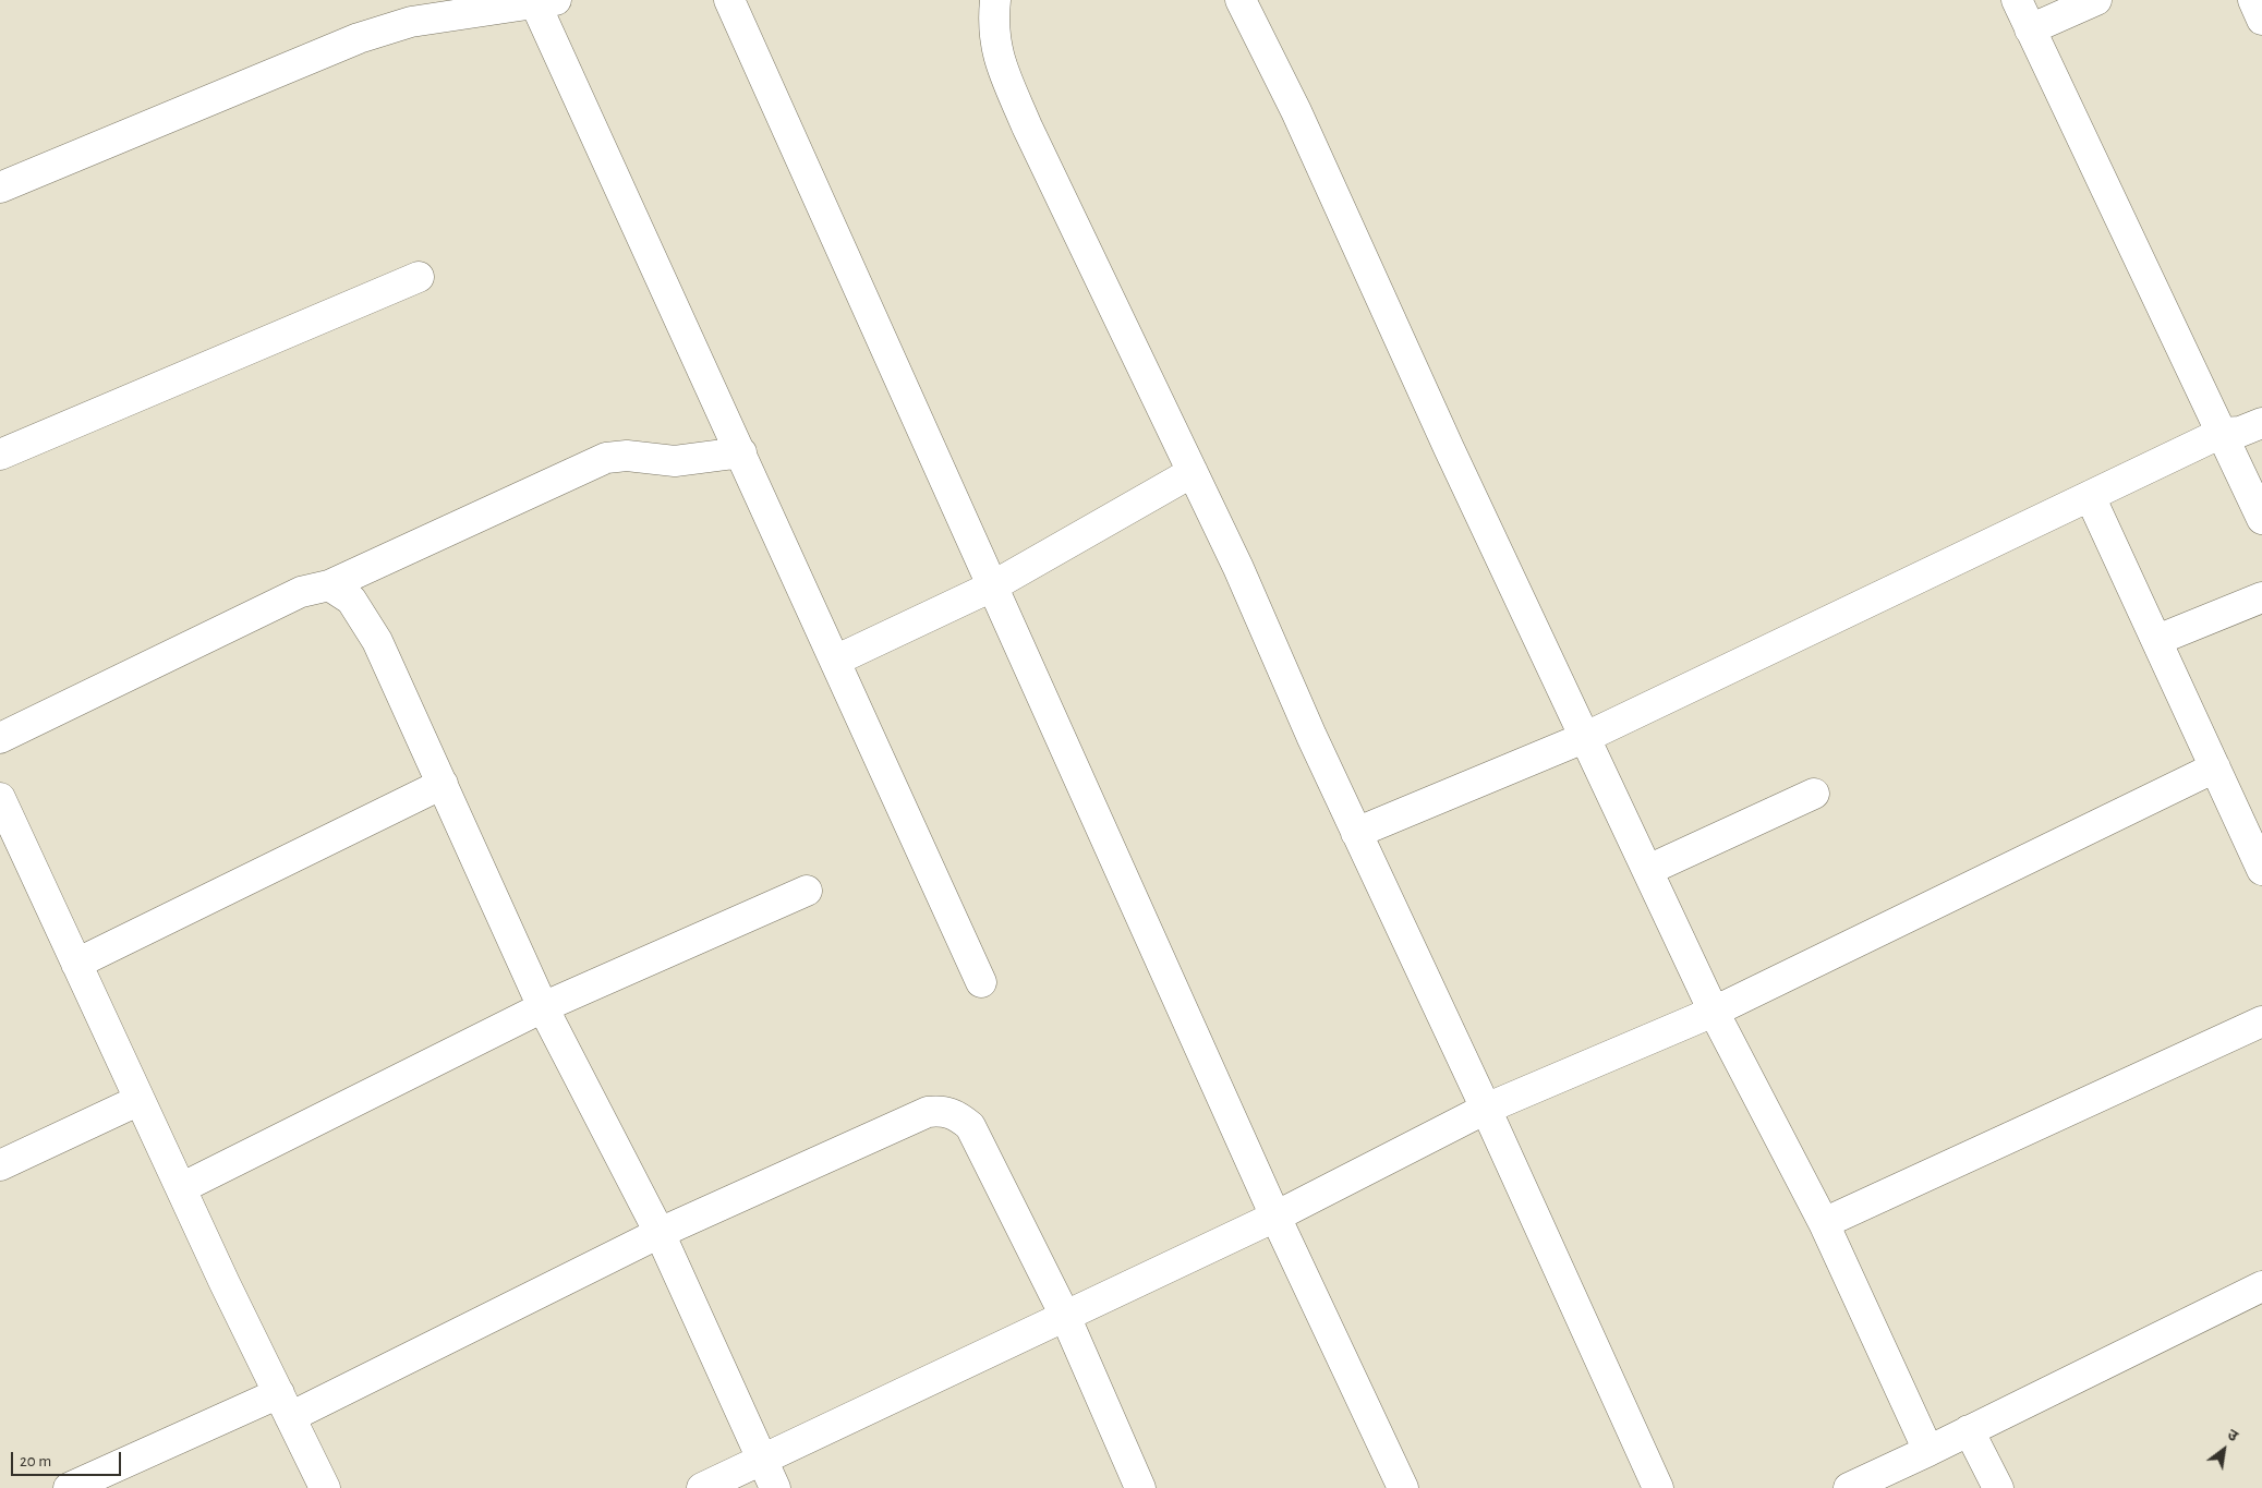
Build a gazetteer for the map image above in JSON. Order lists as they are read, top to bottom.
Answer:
{
  "scale_bar": "20 m",
  "north": "top right"
}
